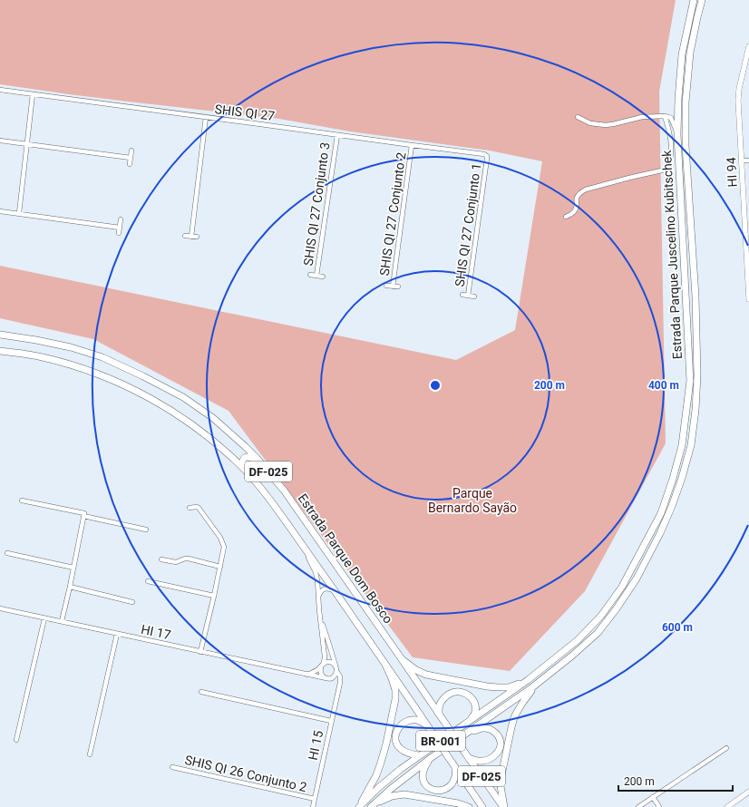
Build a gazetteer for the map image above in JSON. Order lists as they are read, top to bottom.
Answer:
{
  "streets": {
    "main road": [
      "Estrada Parque Juscelino Kubitschek",
      "DF-025",
      "Estrada Parque Dom Bosco",
      "BR-001"
    ],
    "street": [
      "SHIS QI 27",
      "HI 94",
      "SHIS QI 27 Conjunto 3",
      "SHIS QI 27 Conjunto 2",
      "SHIS QI 27 Conjunto 1",
      "HI 17",
      "HI 15",
      "SHIS QI 26 Conjunto 2"
    ]
  },
  "crossings": [
    ["SHIS QI 27", "SHIS QI 27 Conjunto 3"],
    ["SHIS QI 27", "SHIS QI 27 Conjunto 2"],
    ["SHIS QI 27", "SHIS QI 27 Conjunto 1"],
    ["HI 17", "HI 15"],
    ["HI 15", "SHIS QI 26 Conjunto 2"]
  ],
  "parks": ["Parque Bernardo Sayão"],
  "scale_bar": "200 m",
  "rings": ["200 m", "400 m", "600 m"]
}
